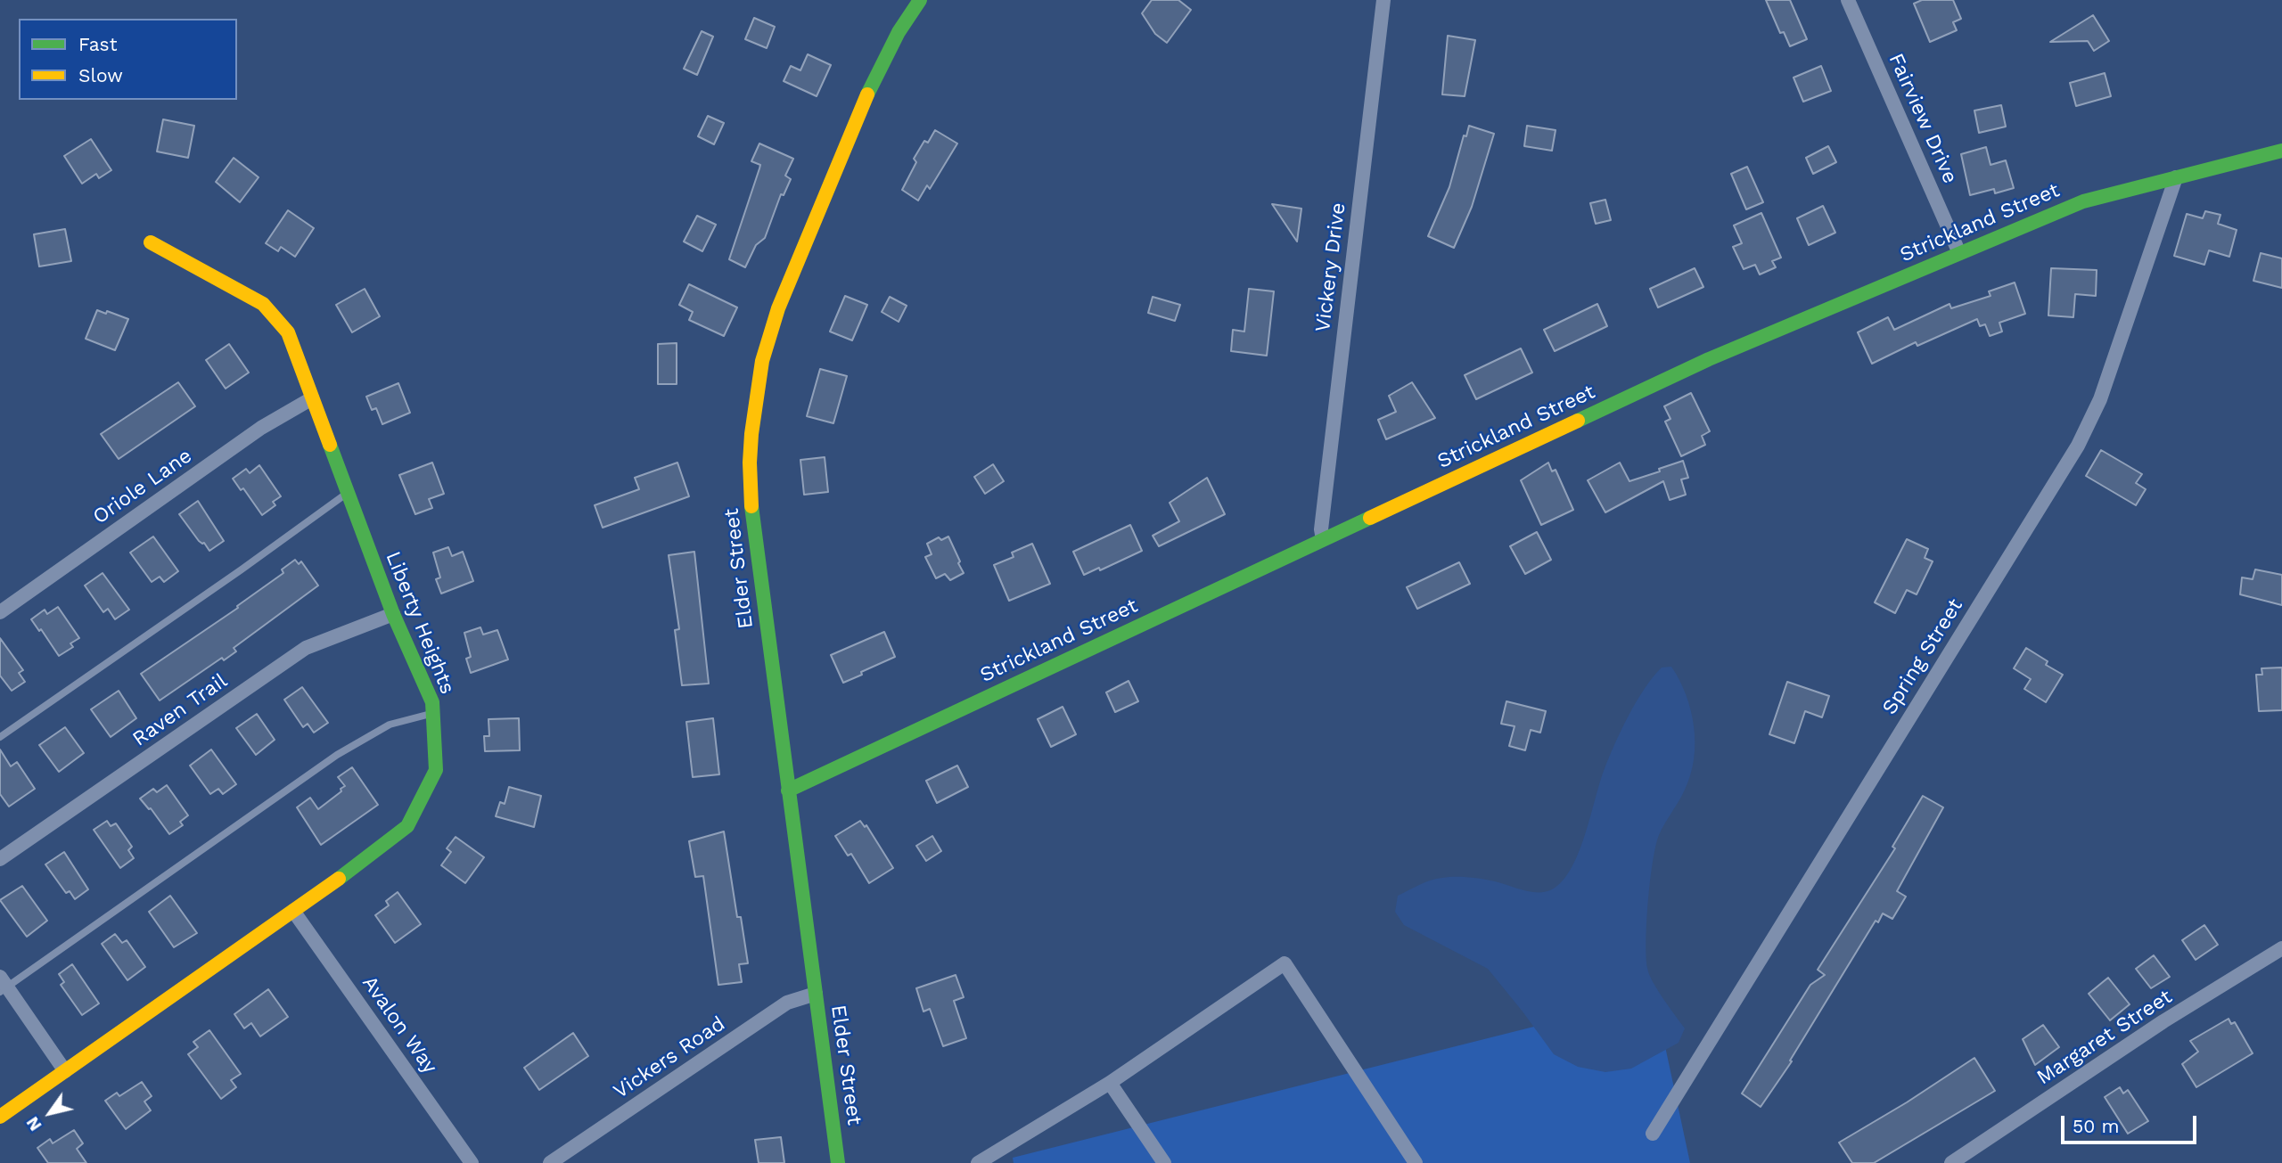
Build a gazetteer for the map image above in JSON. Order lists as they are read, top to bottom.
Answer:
{
  "streets": {
    "street": [
      "Fairview Drive",
      "Strickland Street",
      "Vickery Drive",
      "Oriole Lane",
      "Elder Street",
      "Liberty Heights",
      "Spring Street",
      "Raven Trail",
      "Avalon Way",
      "Margaret Street",
      "Vickers Road"
    ]
  },
  "crossings": [
    ["Fairview Drive", "Strickland Street"],
    ["Strickland Street", "Vickery Drive"],
    ["Strickland Street", "Elder Street"],
    ["Strickland Street", "Spring Street"],
    ["Oriole Lane", "Liberty Heights"],
    ["Elder Street", "Vickers Road"],
    ["Liberty Heights", "Raven Trail"],
    ["Liberty Heights", "Avalon Way"]
  ],
  "legend": ["Fast", "Slow"],
  "scale_bar": "50 m",
  "north": "bottom left"
}
